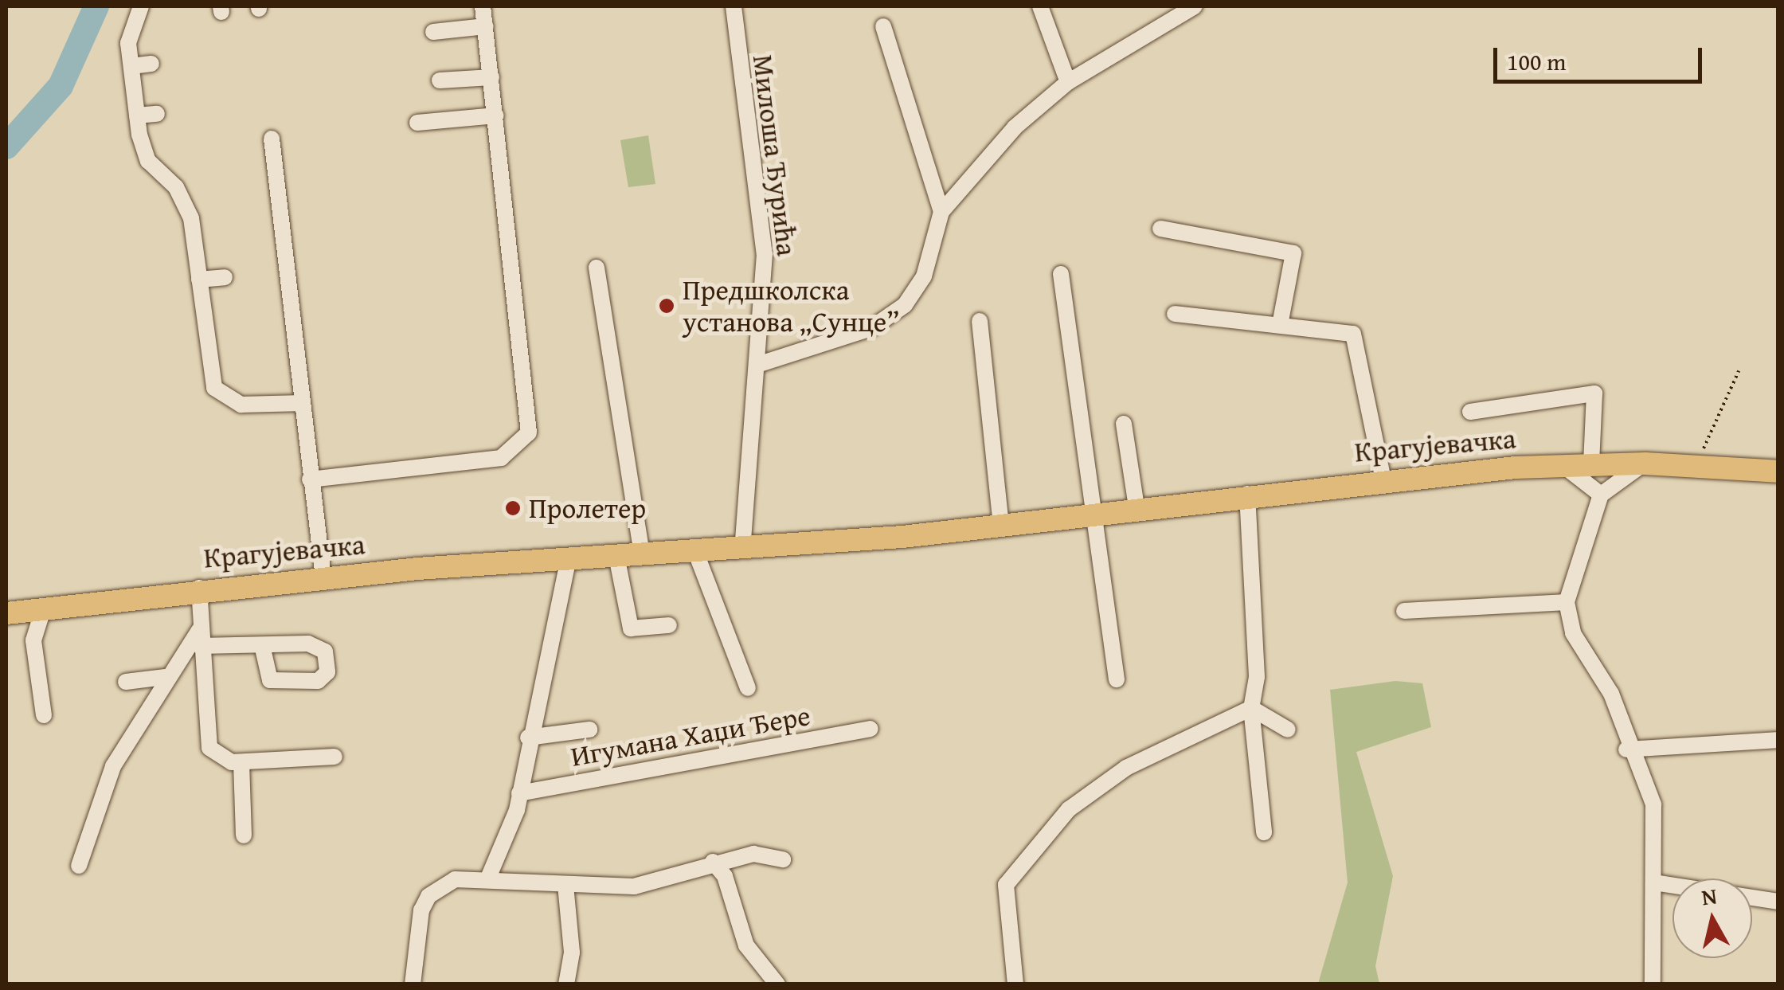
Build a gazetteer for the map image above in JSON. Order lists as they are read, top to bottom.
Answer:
{
  "streets": {
    "main road": ["Крагујевачка"],
    "street": ["Милоша Ђурића", "Игумана Хаџи Ђере"]
  },
  "crossings": [
    ["Милоша Ђурића", "Крагујевачка"]
  ],
  "places": ["Предшколска установа „Сунце”", "Пролетер"],
  "scale_bar": "100 m",
  "north": "top"
}
